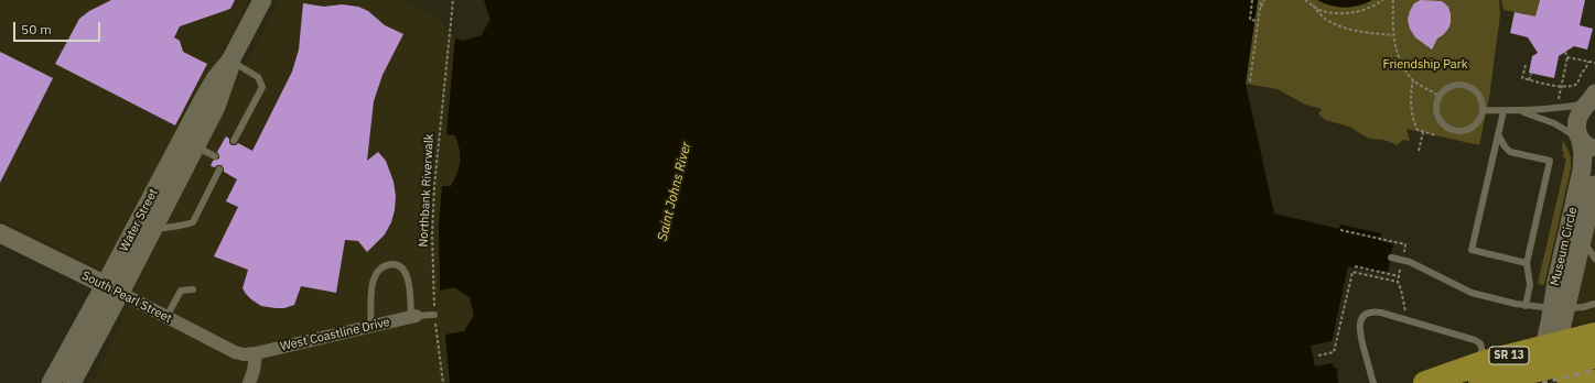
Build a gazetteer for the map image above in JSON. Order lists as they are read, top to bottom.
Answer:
{
  "streets": {
    "highway": ["SR 13"],
    "street": [
      "Water Street",
      "Museum Circle",
      "South Pearl Street",
      "West Coastline Drive"
    ],
    "path": ["Northbank Riverwalk"]
  },
  "crossings": [
    ["Water Street", "South Pearl Street"],
    ["South Pearl Street", "West Coastline Drive"]
  ],
  "water": ["Saint Johns River"],
  "parks": ["Friendship Park"],
  "scale_bar": "50 m"
}
